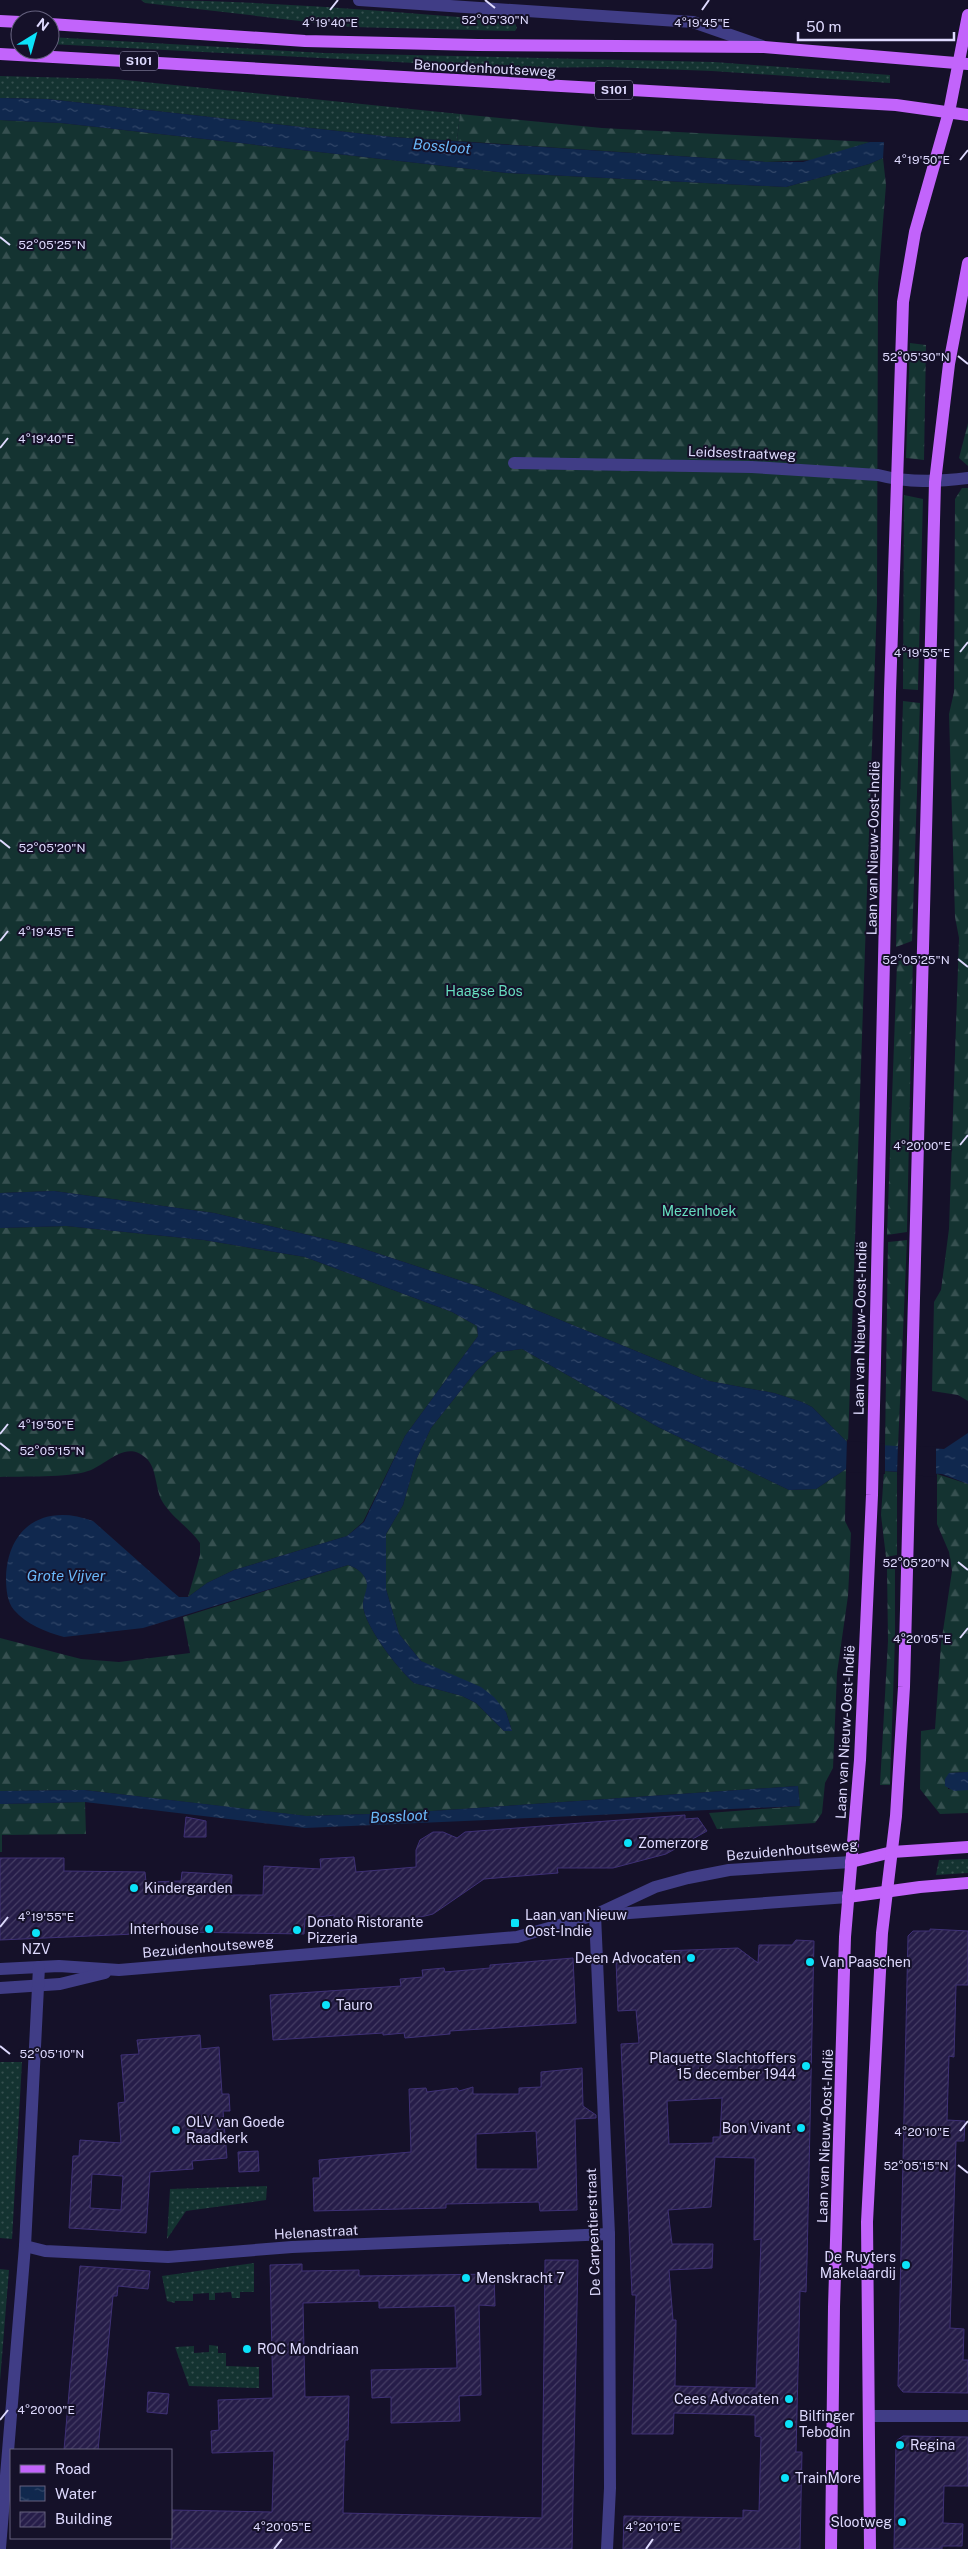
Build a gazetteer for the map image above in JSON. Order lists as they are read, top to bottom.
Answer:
{
  "streets": {
    "main road": [
      "S101",
      "Benoordenhoutseweg",
      "Laan van Nieuw-Oost-Indië",
      "Bezuidenhoutseweg"
    ],
    "street": ["Leidsestraatweg", "Helenastraat", "De Carpentierstraat"]
  },
  "crossings": [
    ["Benoordenhoutseweg", "Laan van Nieuw-Oost-Indië"],
    ["Leidsestraatweg", "Laan van Nieuw-Oost-Indië"],
    ["Laan van Nieuw-Oost-Indië", "Bezuidenhoutseweg"],
    ["Bezuidenhoutseweg", "De Carpentierstraat"],
    ["Helenastraat", "De Carpentierstraat"]
  ],
  "water": ["Bossloot", "Grote Vijver"],
  "parks": ["Haagse Bos", "Mezenhoek"],
  "places": {
    "other": [
      "Zomerzorg",
      "Kindergarden",
      "Interhouse",
      "Donato Ristorante Pizzeria",
      "NZV",
      "Deen Advocaten",
      "Van Paaschen",
      "Tauro",
      "Plaquette Slachtoffers 15 december 1944",
      "Bon Vivant",
      "OLV van Goede Raadkerk",
      "De Ruyters Makelaardij",
      "Menskracht 7",
      "ROC Mondriaan",
      "Cees Advocaten",
      "Bilfinger Tebodin",
      "Regina",
      "TrainMore",
      "Slootweg"
    ],
    "transit": ["Laan van Nieuw Oost-Indie"]
  },
  "legend": ["Road", "Water", "Building"],
  "scale_bar": "50 m",
  "north": "top right",
  "coordinates": [
    "52°05'30\"N",
    "4°19'40\"E",
    "4°19'45\"E",
    "4°19'50\"E",
    "52°05'25\"N",
    "4°19'55\"E",
    "52°05'20\"N",
    "4°20'00\"E",
    "52°05'15\"N",
    "4°20'05\"E",
    "52°05'10\"N",
    "4°20'10\"E"
  ]
}
